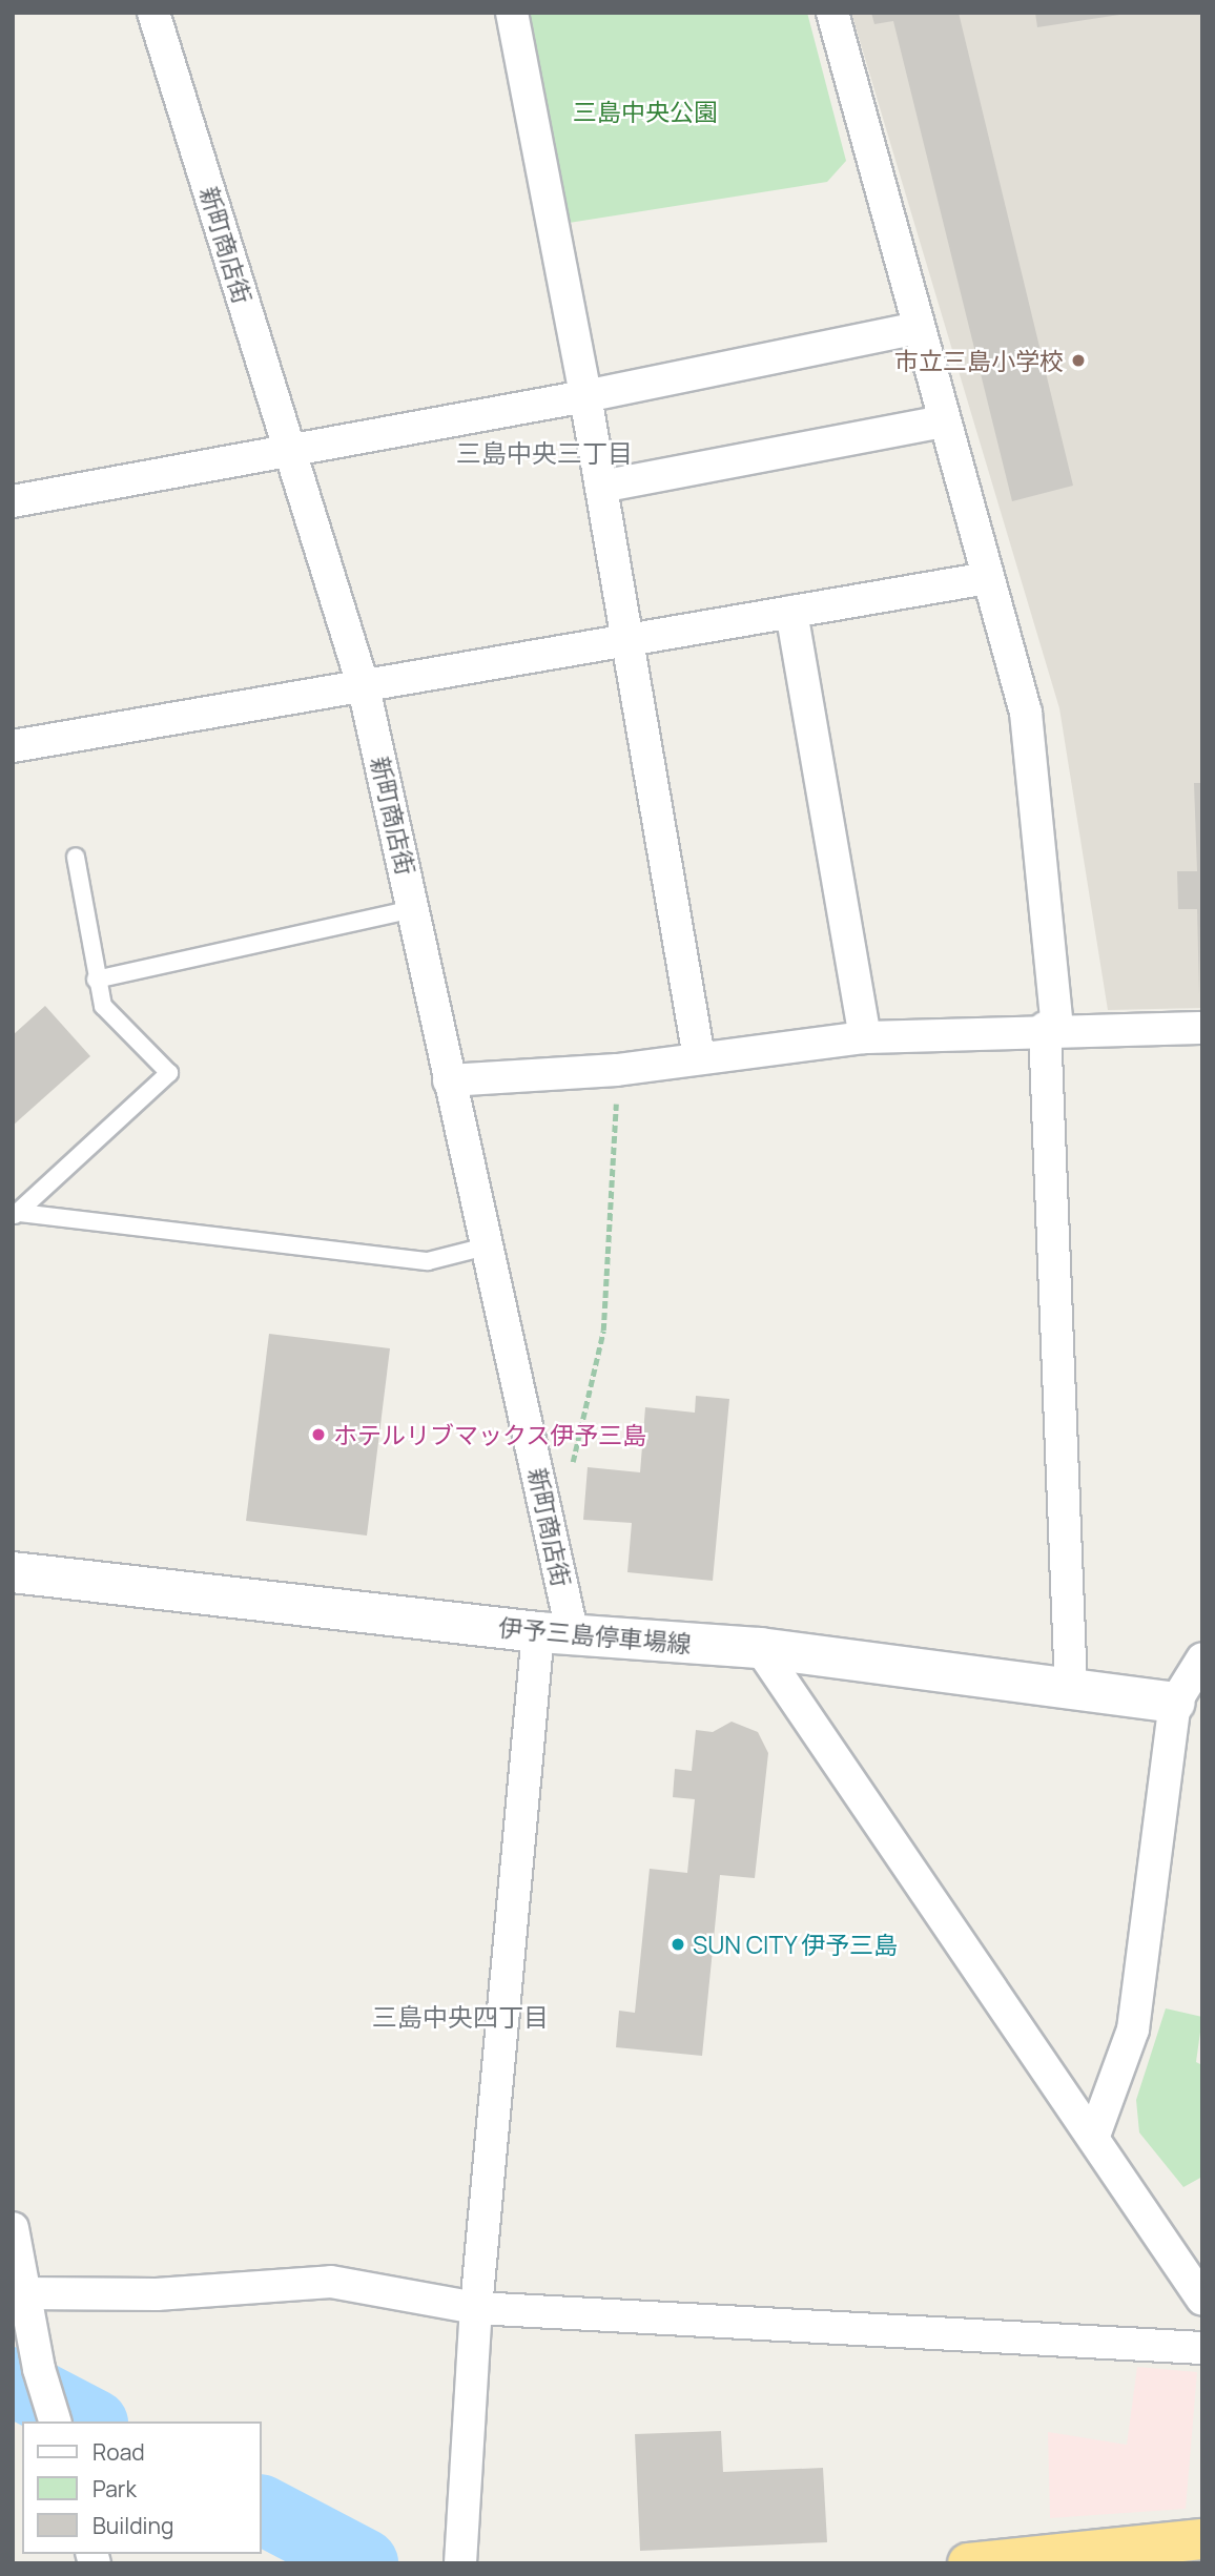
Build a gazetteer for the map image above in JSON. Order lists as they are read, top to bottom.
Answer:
{
  "streets": {
    "main road": ["伊予三島停車場線"],
    "street": ["新町商店街"]
  },
  "crossings": [
    ["新町商店街", "伊予三島停車場線"]
  ],
  "districts": ["三島中央三丁目", "三島中央四丁目"],
  "parks": ["三島中央公園"],
  "places": ["市立三島小学校", "ホテルリブマックス伊予三島", "SUN CITY 伊予三島"],
  "legend": ["Road", "Park", "Building"]
}
